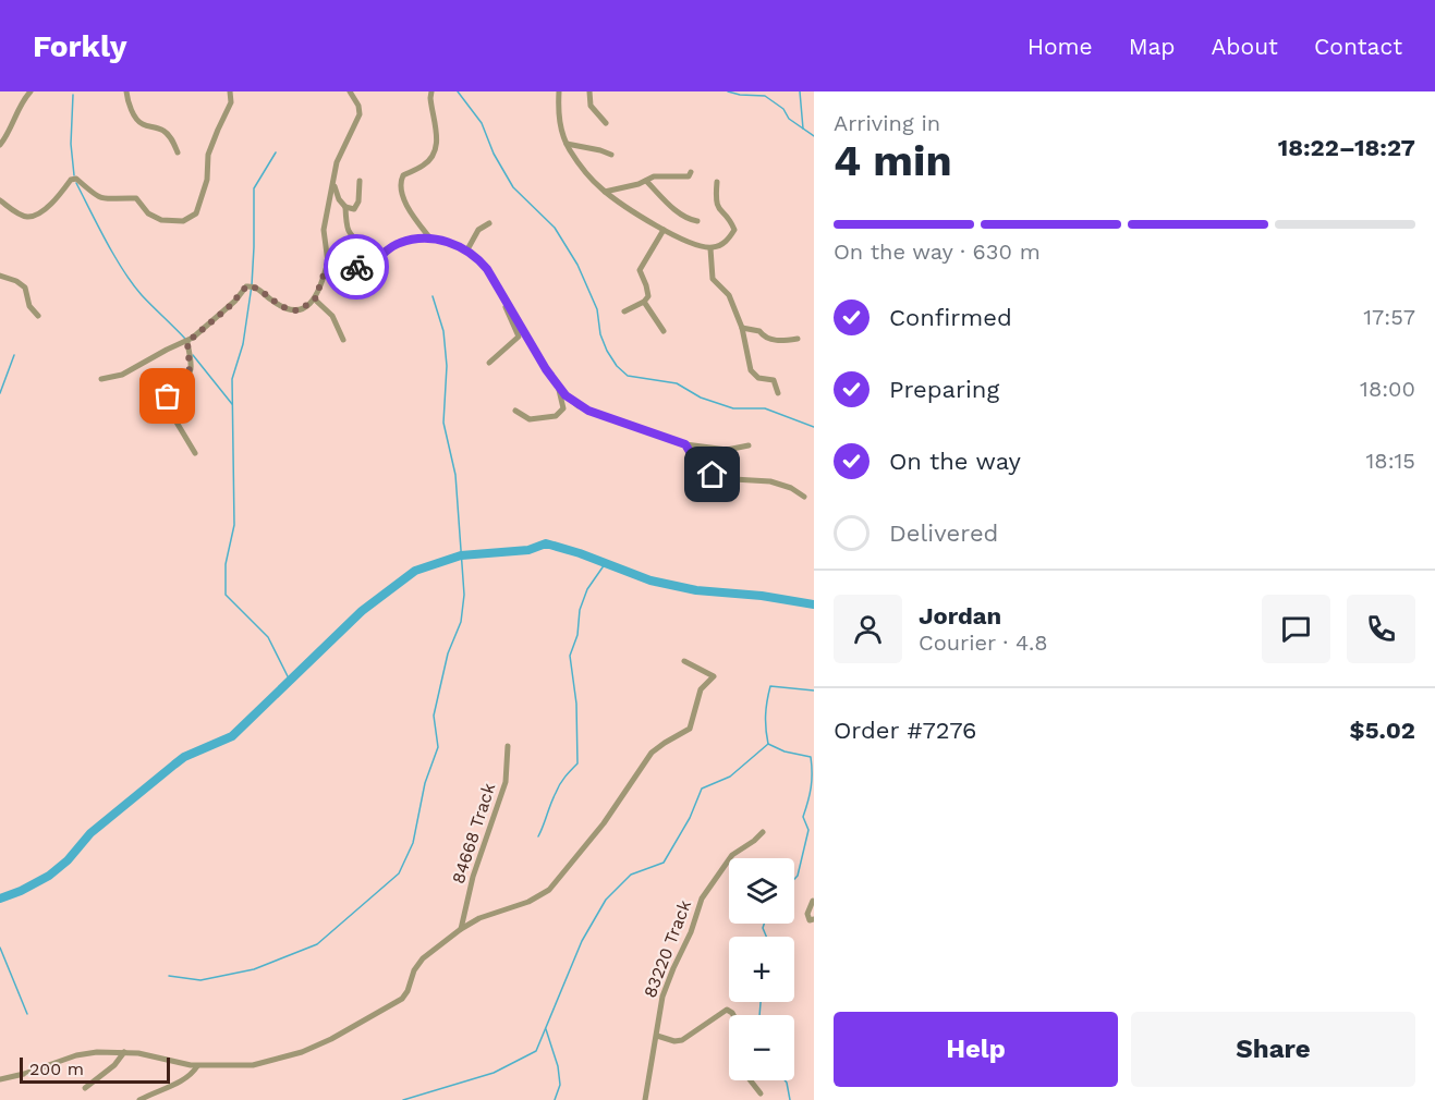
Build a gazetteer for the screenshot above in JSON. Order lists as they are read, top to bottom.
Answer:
{
  "streets": {
    "street": ["84668 Track", "83220 Track"]
  },
  "scale_bar": "200 m",
  "page": {
    "header": "Forkly",
    "nav": [
      "Home",
      "Map",
      "About",
      "Contact"
    ],
    "heading": ["4 min", "Arriving in", "18:22–18:27"],
    "panel": [
      "Jordan",
      "Courier · 4.8",
      "Order #7276",
      "$5.02"
    ],
    "bar": "On the way · 630 m",
    "list": [
      ["Confirmed", "17:57"],
      ["Preparing", "18:00"],
      ["On the way", "18:15"],
      "Delivered"
    ],
    "map_buttons": ["+", "−"],
    "buttons": ["Help", "Share"],
    "scale": "200 m"
  }
}
